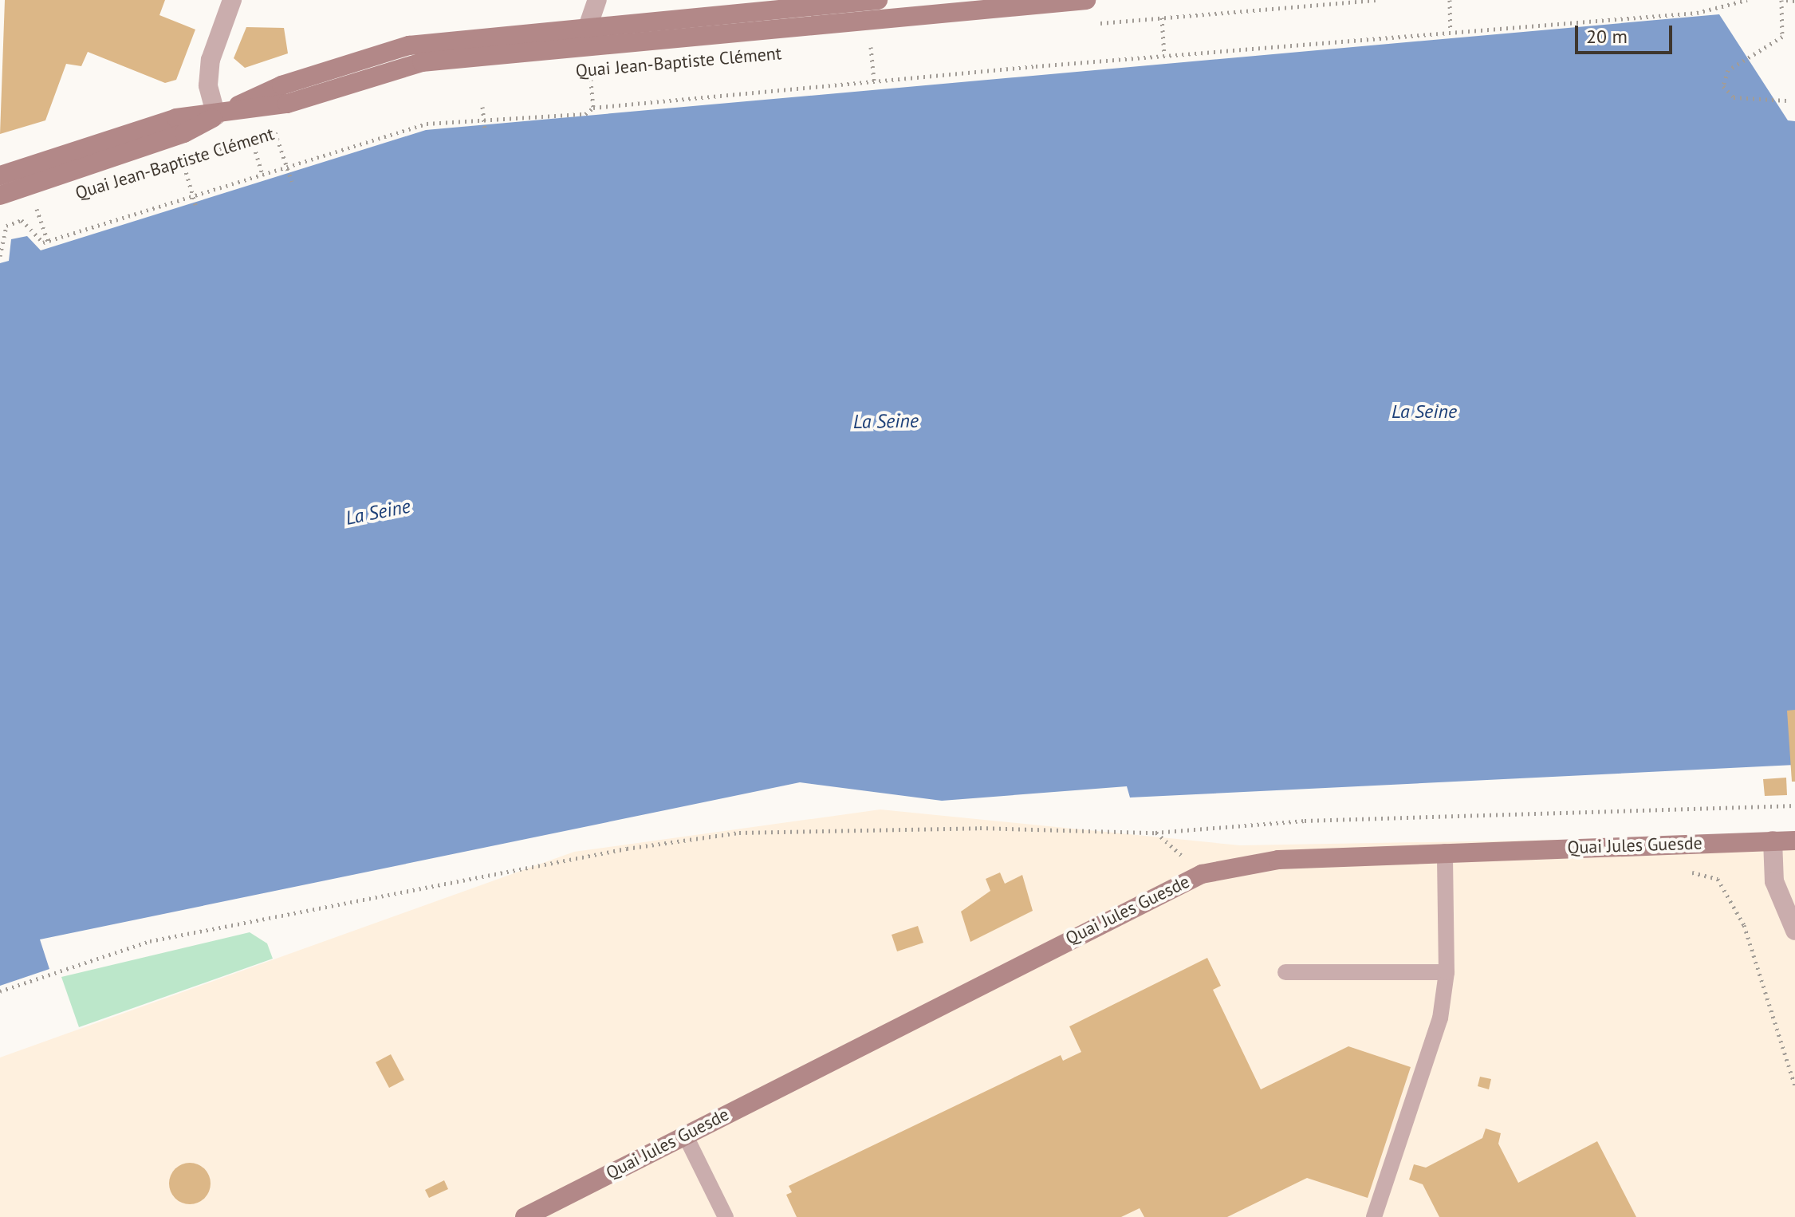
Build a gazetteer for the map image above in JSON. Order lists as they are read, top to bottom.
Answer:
{
  "streets": {
    "main road": ["Quai Jean-Baptiste Clément", "Quai Jules Guesde"]
  },
  "water": ["La Seine"],
  "scale_bar": "20 m"
}
